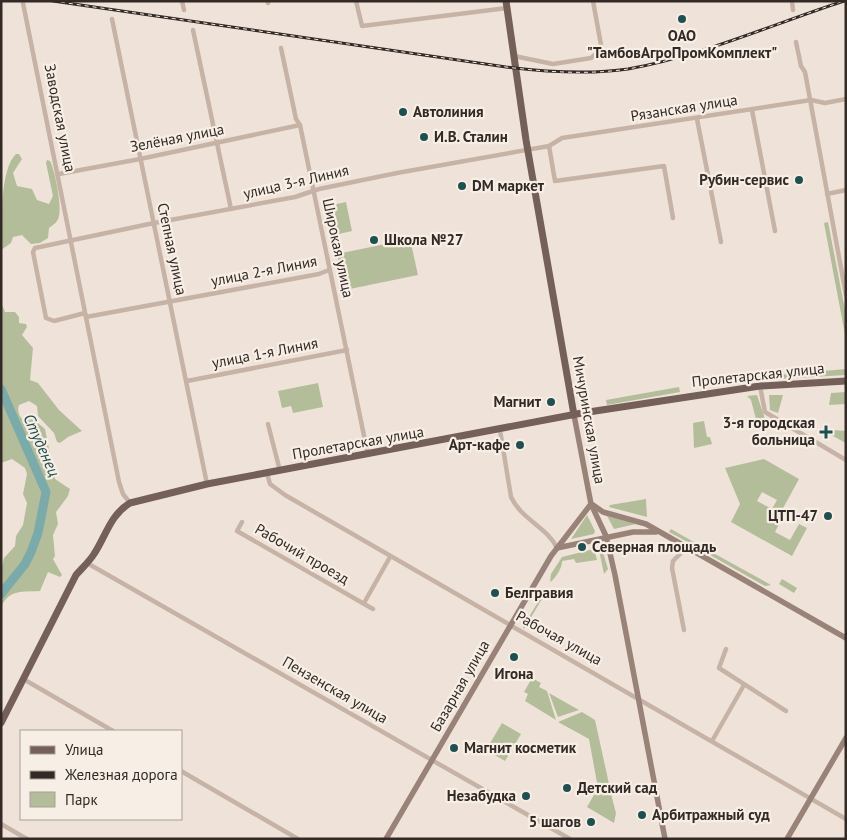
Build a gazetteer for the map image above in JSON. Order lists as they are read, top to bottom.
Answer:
{
  "streets": {
    "main road": ["Пролетарская улица", "Мичуринская улица", "Базарная улица"],
    "street": [
      "Рязанская улица",
      "Заводская улица",
      "Зелёная улица",
      "улица 3-я Линия",
      "Широкая улица",
      "Степная улица",
      "улица 2-я Линия",
      "улица 1-я Линия",
      "Рабочий проезд",
      "Рабочая улица",
      "Пензенская улица"
    ]
  },
  "crossings": [
    ["Рязанская улица", "улица 3-я Линия"],
    ["Рязанская улица", "Мичуринская улица"],
    ["Заводская улица", "Зелёная улица"],
    ["Заводская улица", "улица 3-я Линия"],
    ["Заводская улица", "улица 2-я Линия"],
    ["Заводская улица", "Пролетарская улица"],
    ["Зелёная улица", "Широкая улица"],
    ["Зелёная улица", "Степная улица"],
    ["улица 3-я Линия", "Широкая улица"],
    ["улица 3-я Линия", "Степная улица"],
    ["улица 3-я Линия", "Мичуринская улица"],
    ["Широкая улица", "улица 2-я Линия"],
    ["Широкая улица", "улица 1-я Линия"],
    ["Широкая улица", "Пролетарская улица"],
    ["Степная улица", "улица 2-я Линия"],
    ["Степная улица", "улица 1-я Линия"],
    ["Степная улица", "Пролетарская улица"],
    ["Пролетарская улица", "Мичуринская улица"],
    ["Пролетарская улица", "Рабочая улица"],
    ["Пролетарская улица", "Пензенская улица"],
    ["Мичуринская улица", "Рабочая улица"],
    ["Мичуринская улица", "Базарная улица"],
    ["Рабочая улица", "Базарная улица"],
    ["Базарная улица", "Пензенская улица"]
  ],
  "water": ["Студенец"],
  "places": {
    "other": [
      "ОАО \"ТамбовАгроПромКомплект\"",
      "Автолиния",
      "И.В. Сталин",
      "Рубин-сервис",
      "DM маркет",
      "Школа №27",
      "Магнит",
      "Арт-кафе",
      "ЦТП-47",
      "Северная площадь",
      "Белгравия",
      "Игона",
      "Магнит косметик",
      "Детский сад",
      "Незабудка",
      "Арбитражный суд",
      "5 шагов"
    ],
    "health": ["3-я городская больница"]
  },
  "legend": ["Улица", "Железная дорога", "Парк"]
}
